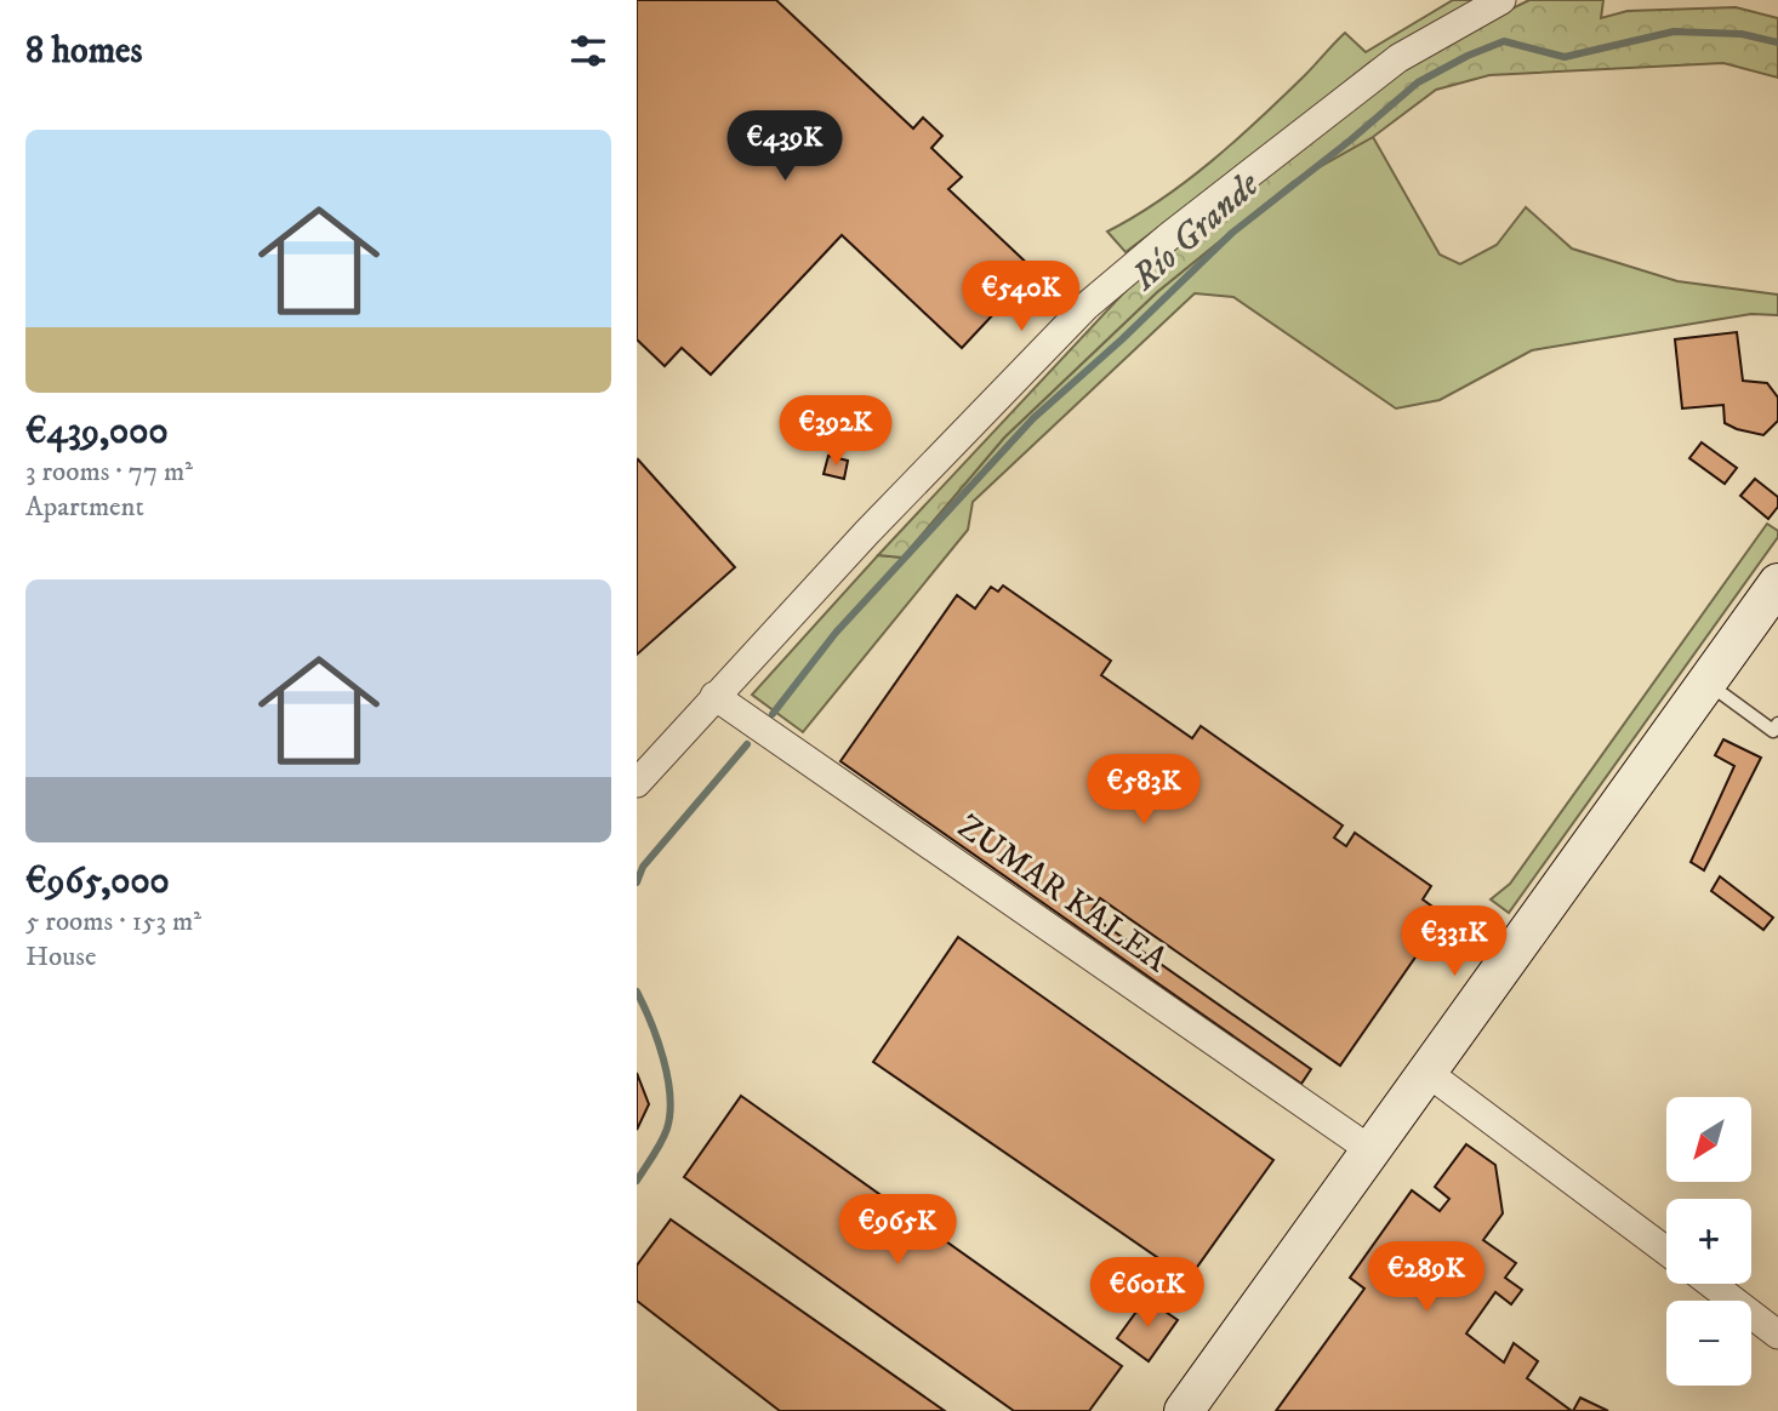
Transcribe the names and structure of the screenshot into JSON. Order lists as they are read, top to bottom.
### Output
{
  "streets": {
    "street": ["ZUMAR KALEA"]
  },
  "water": ["Río Grande"],
  "north": "bottom left",
  "page": {
    "heading": "8 homes",
    "list": [
      {
        "name": "€439,000",
        "note": "3 rooms · 77 m² · Apartment"
      },
      {
        "name": "€965,000",
        "note": "5 rooms · 153 m² · House"
      }
    ],
    "price": [
      "€439K",
      "€540K",
      "€392K",
      "€583K",
      "€331K",
      "€965K",
      "€289K",
      "€601K"
    ],
    "map_buttons": ["+", "−"]
  }
}
